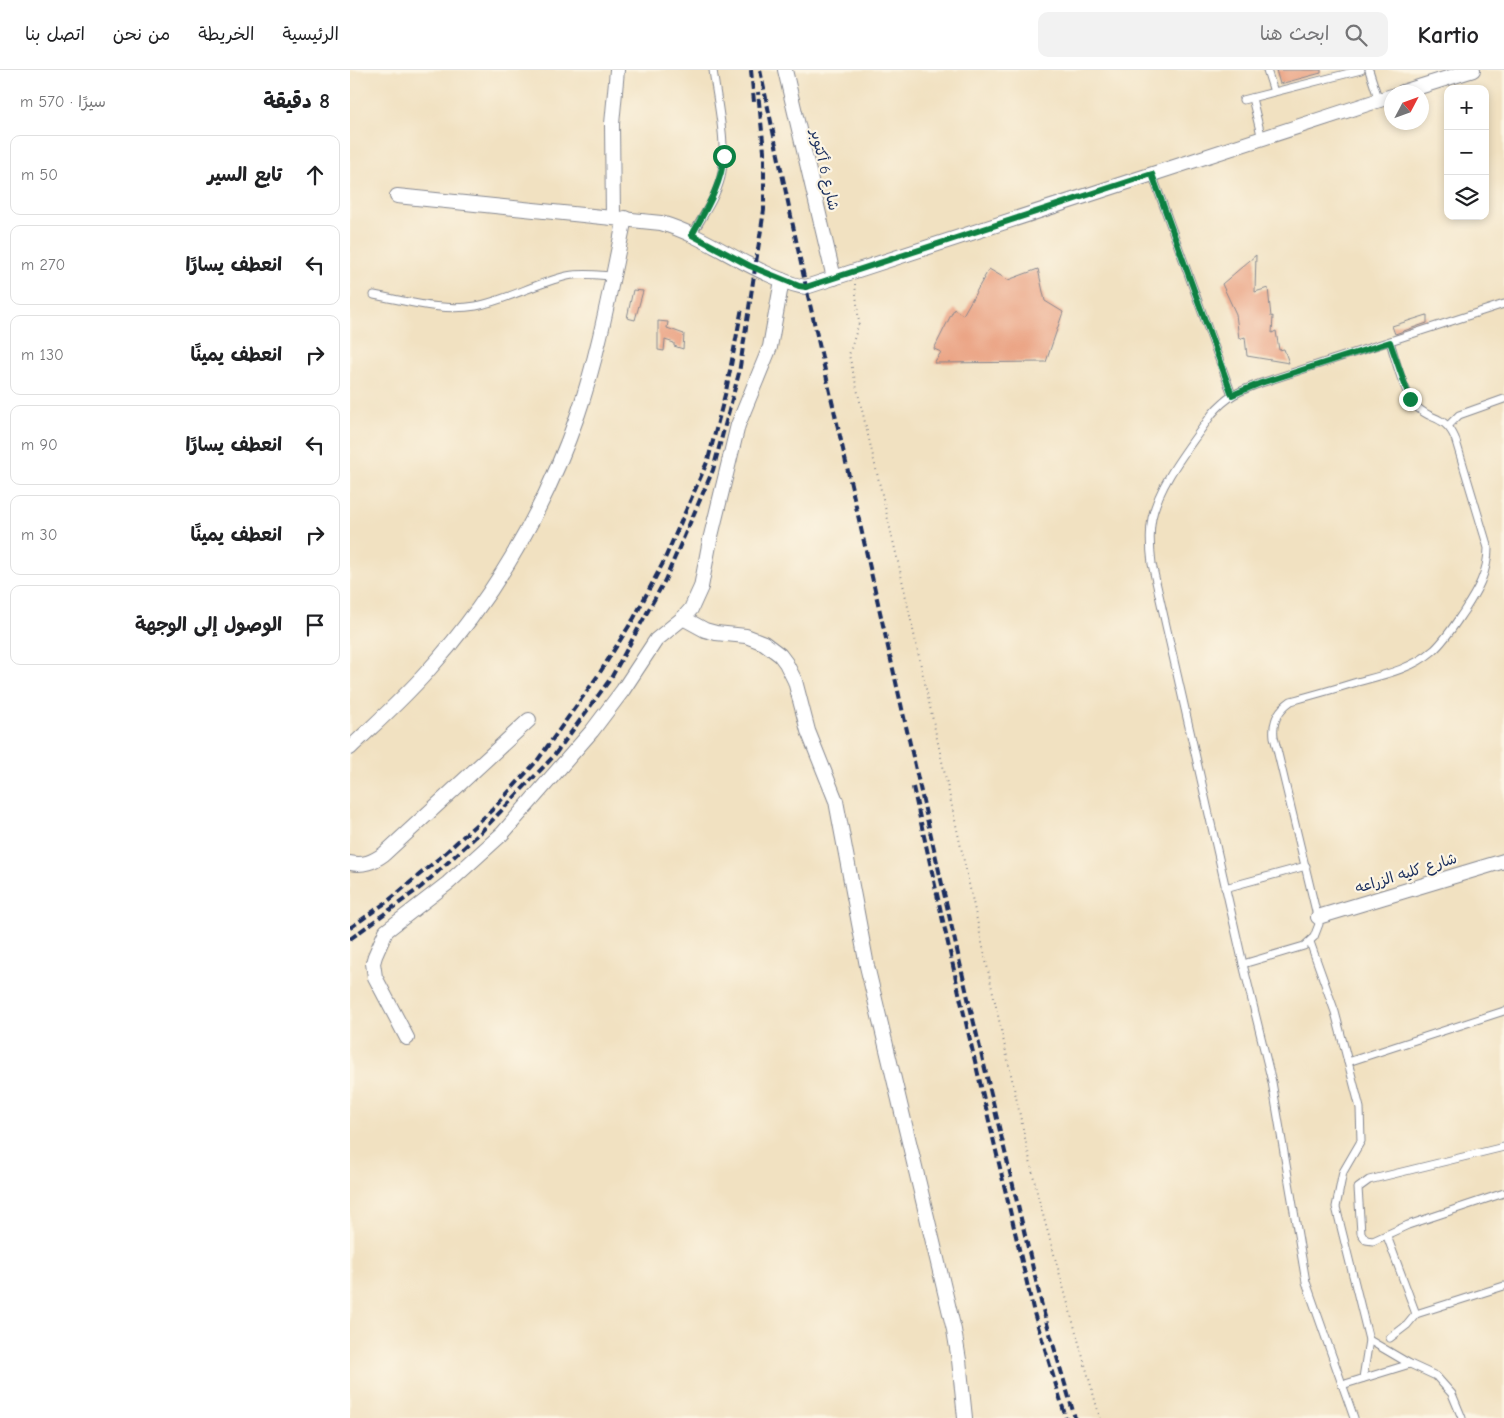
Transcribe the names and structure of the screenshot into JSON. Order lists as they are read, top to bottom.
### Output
{
  "streets": {
    "street": ["شارع 6 أكتوبر", "شارع كليه الزراعه"]
  },
  "north": "top right",
  "page": {
    "header": "Kartio",
    "search": "ابحث هنا",
    "nav": [
      "الرئيسية",
      "الخريطة",
      "من نحن",
      "اتصل بنا"
    ],
    "heading": ["8 دقيقة", "سيرًا · 570 m"],
    "map_buttons": ["+", "−"],
    "list": [
      ["تابع السير", "50 m"],
      ["انعطف يسارًا", "270 m"],
      ["انعطف يمينًا", "130 m"],
      ["انعطف يسارًا", "90 m"],
      ["انعطف يمينًا", "30 m"],
      "الوصول إلى الوجهة"
    ]
  }
}
